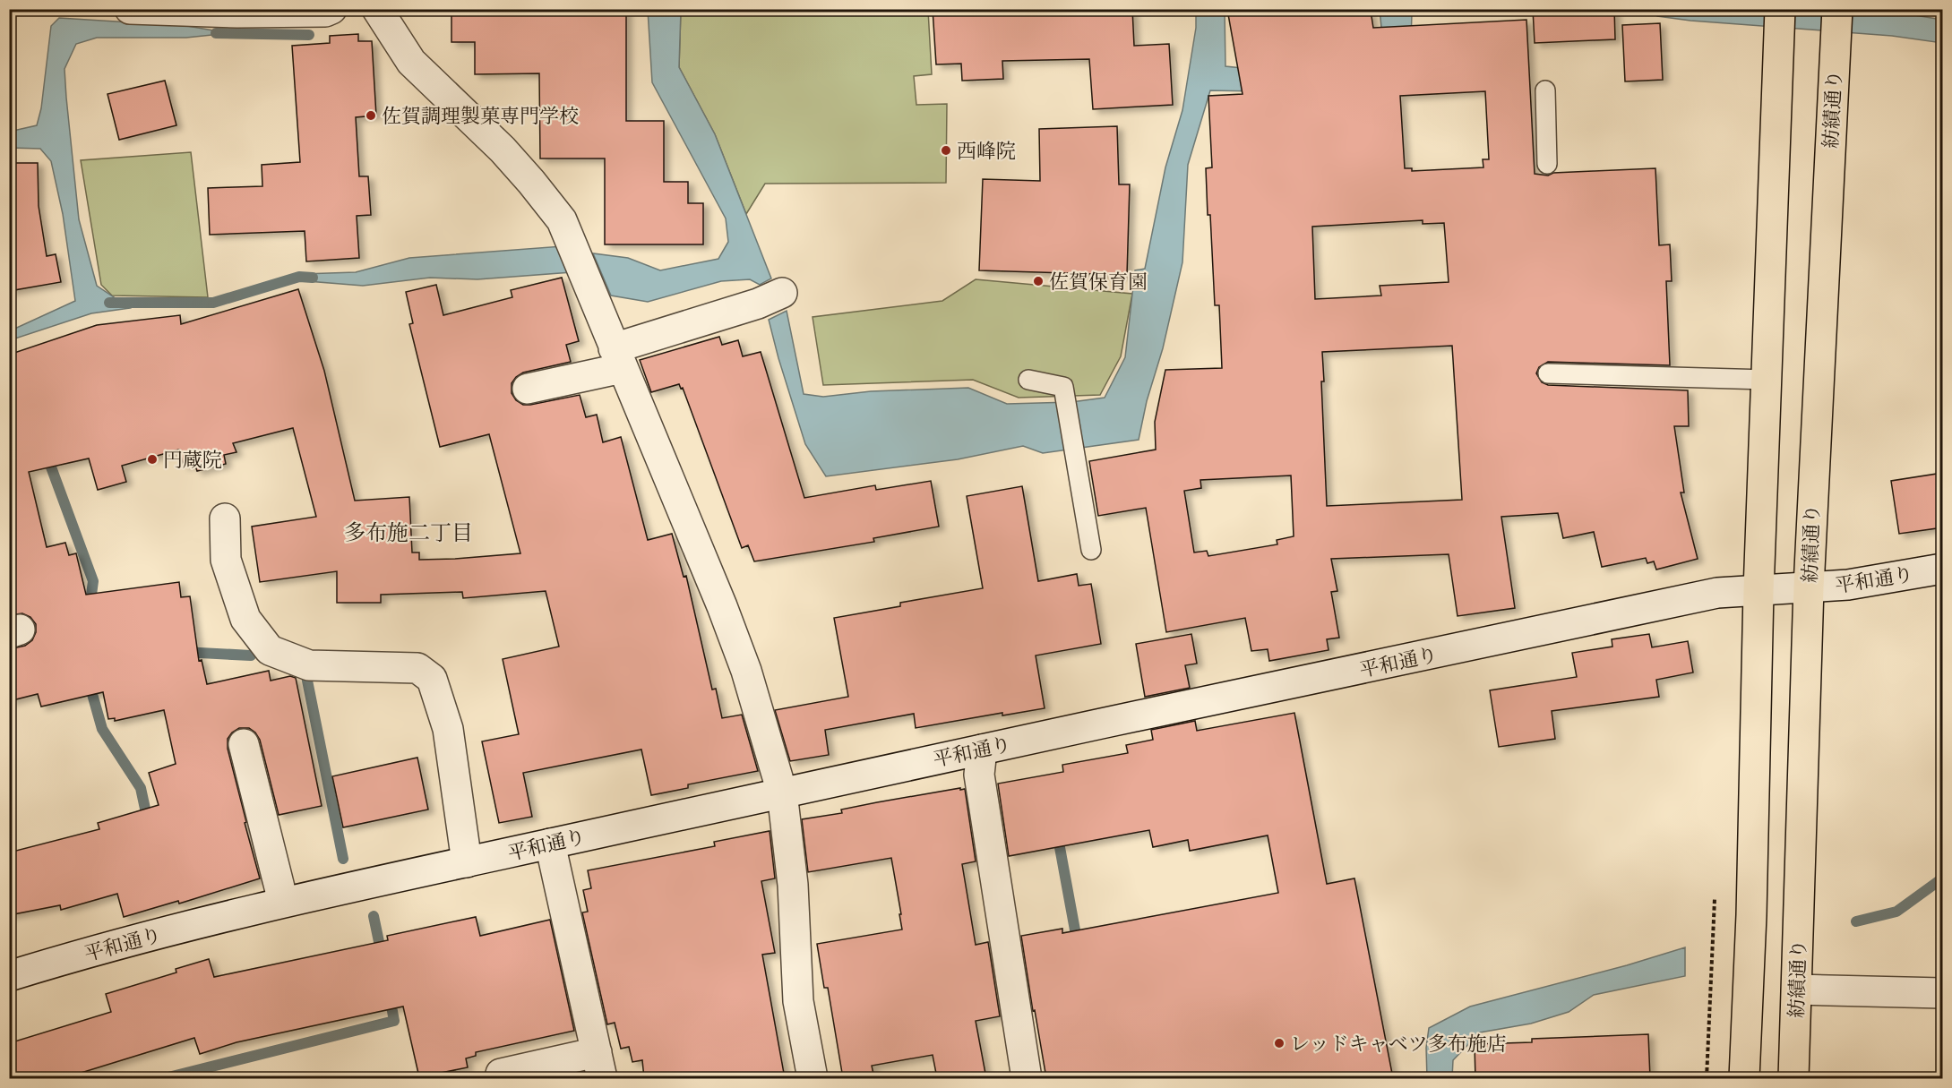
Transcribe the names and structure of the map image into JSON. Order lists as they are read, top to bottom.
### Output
{
  "streets": {
    "highway": ["紡績通り"],
    "street": ["平和通り"]
  },
  "crossings": [
    ["紡績通り", "平和通り"]
  ],
  "districts": ["多布施二丁目"],
  "places": [
    "佐賀調理製菓専門学校",
    "西峰院",
    "佐賀保育園",
    "円蔵院",
    "レッドキャベツ多布施店"
  ]
}
